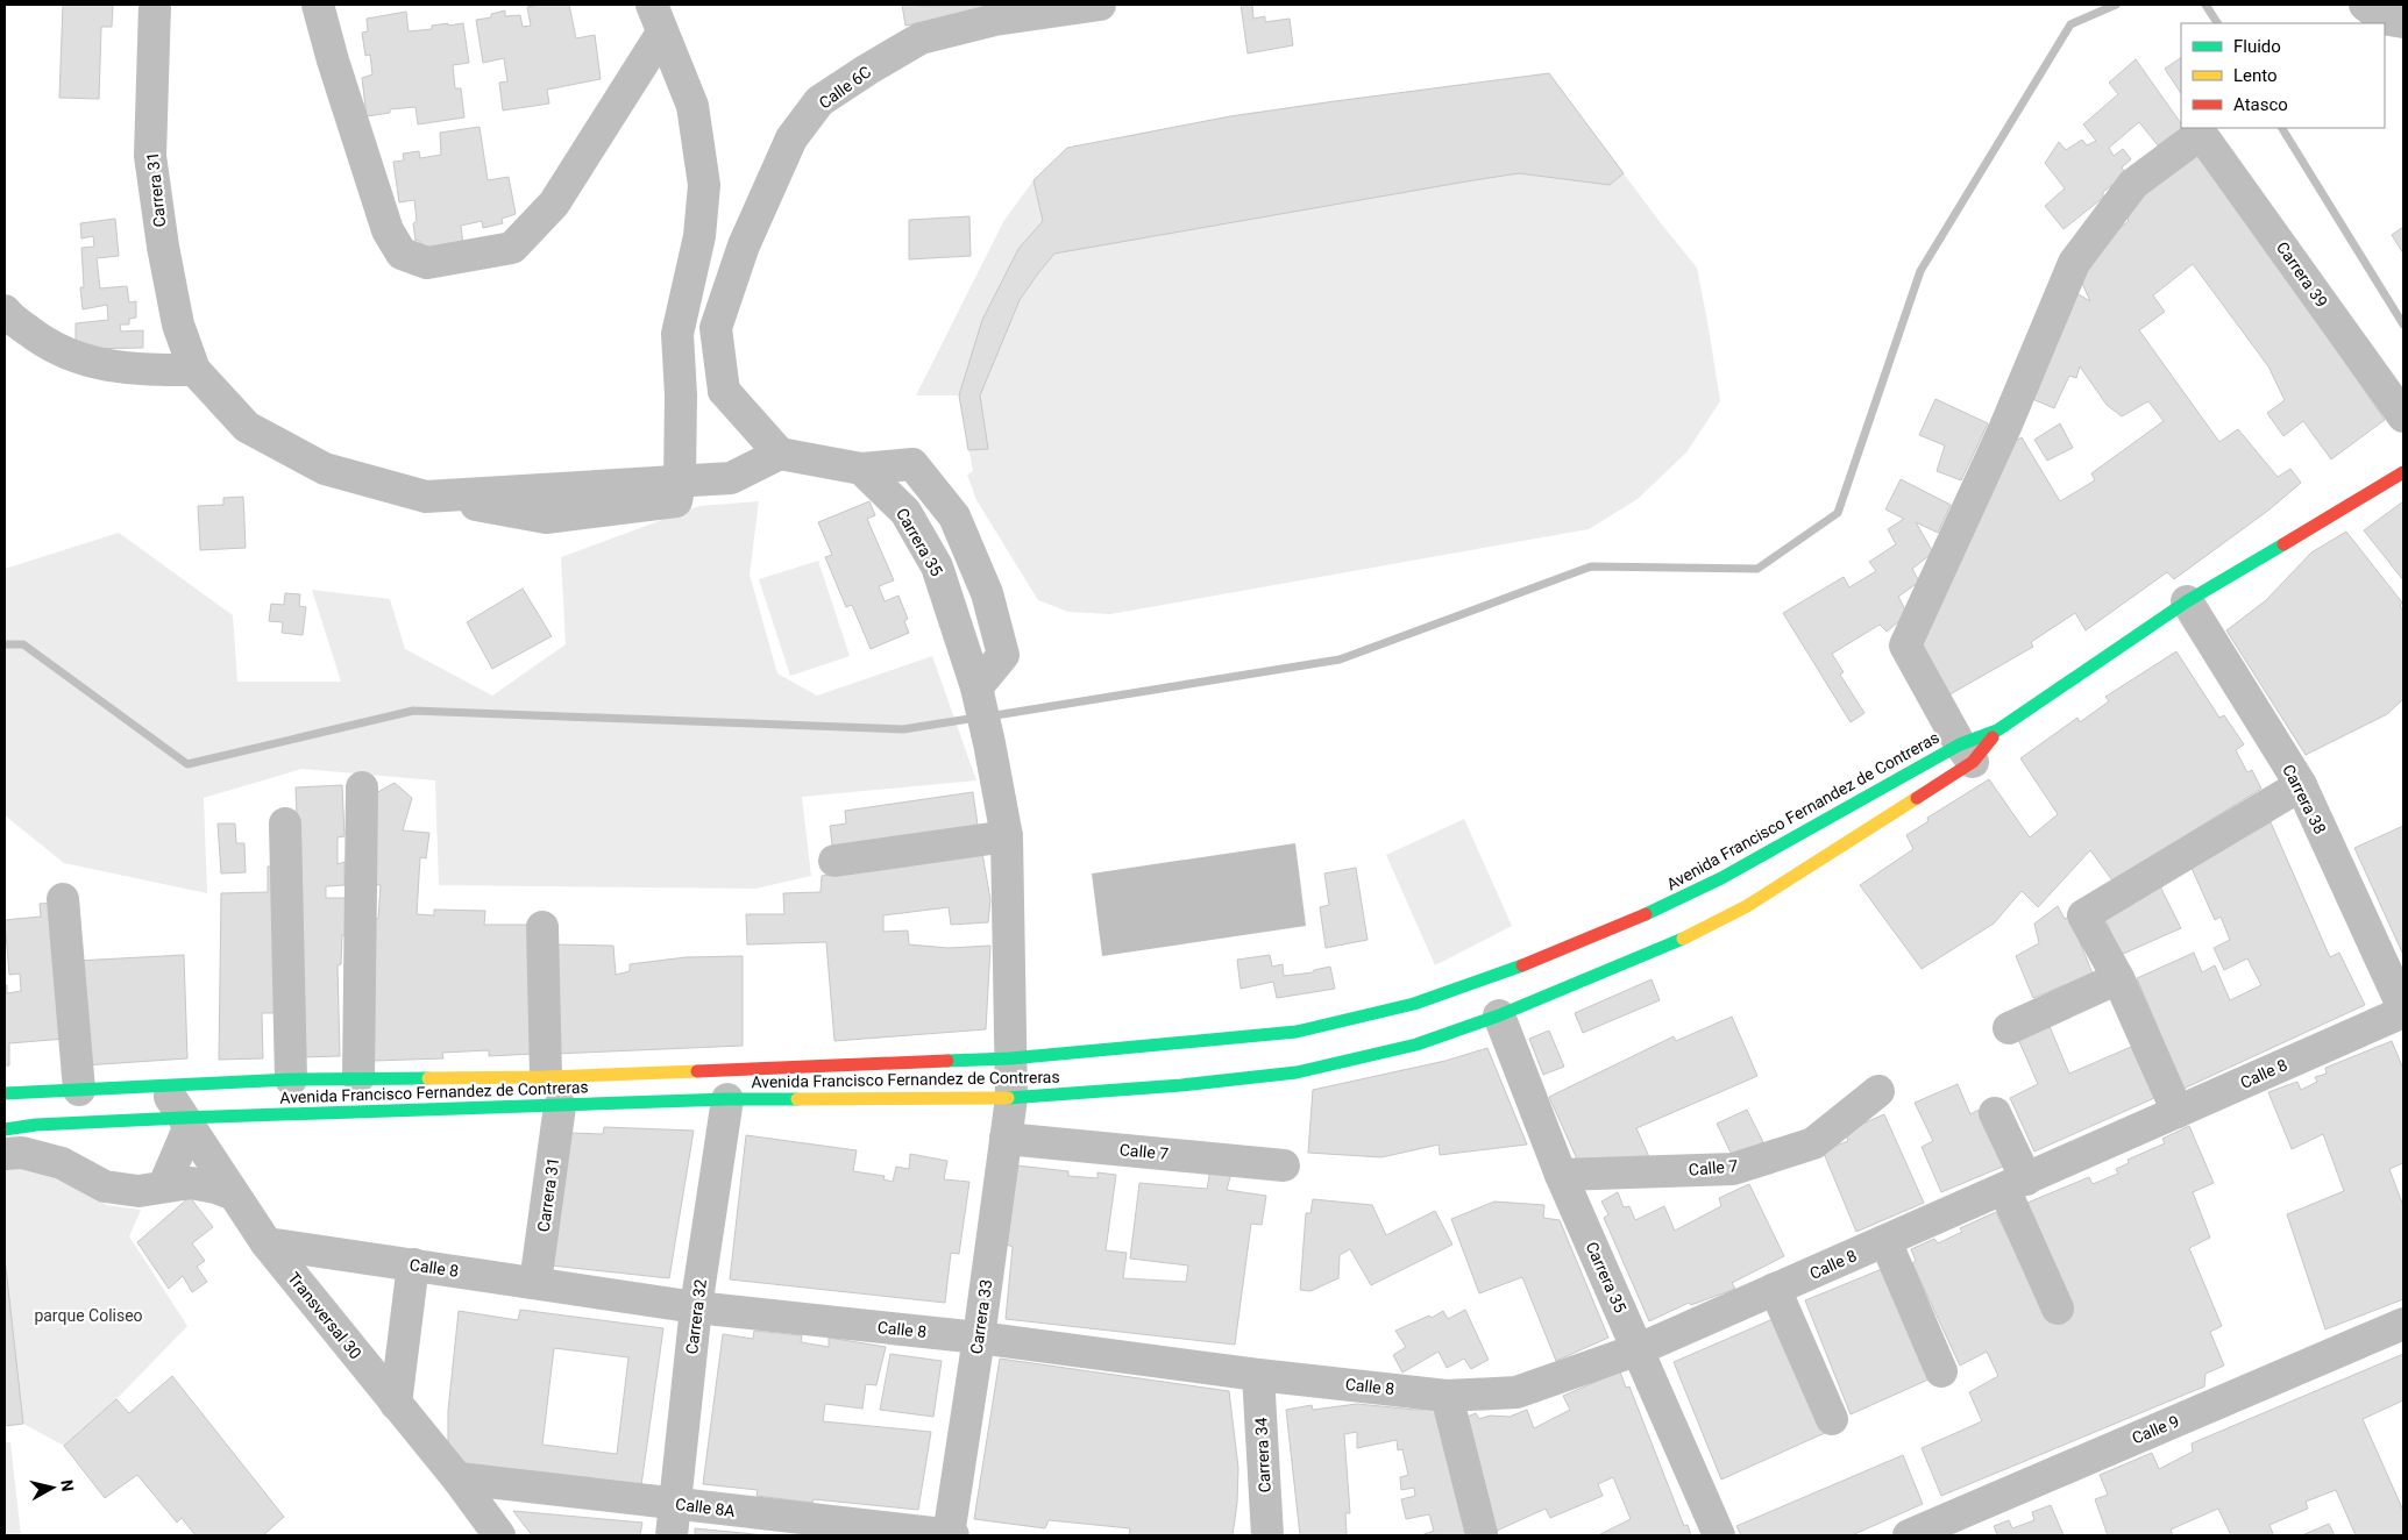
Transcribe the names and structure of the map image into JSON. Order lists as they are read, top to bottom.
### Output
{
  "streets": {
    "main road": ["Avenida Francisco Fernandez de Contreras"],
    "street": [
      "Calle 6C",
      "Carrera 31",
      "Carrera 39",
      "Carrera 35",
      "Carrera 38",
      "Calle 8",
      "Calle 7",
      "Transversal 30",
      "Carrera 32",
      "Carrera 33",
      "Calle 9",
      "Carrera 34",
      "Calle 8A"
    ]
  },
  "crossings": [
    ["Carrera 31", "Avenida Francisco Fernandez de Contreras"],
    ["Carrera 31", "Calle 8"],
    ["Carrera 39", "Avenida Francisco Fernandez de Contreras"],
    ["Carrera 35", "Avenida Francisco Fernandez de Contreras"],
    ["Carrera 35", "Calle 8"],
    ["Carrera 35", "Calle 7"],
    ["Carrera 38", "Avenida Francisco Fernandez de Contreras"],
    ["Carrera 38", "Calle 8"],
    ["Avenida Francisco Fernandez de Contreras", "Transversal 30"],
    ["Avenida Francisco Fernandez de Contreras", "Carrera 32"],
    ["Avenida Francisco Fernandez de Contreras", "Carrera 33"],
    ["Calle 8", "Transversal 30"],
    ["Calle 8", "Carrera 32"],
    ["Calle 8", "Carrera 33"],
    ["Calle 8", "Carrera 34"],
    ["Calle 7", "Carrera 33"],
    ["Transversal 30", "Calle 8A"],
    ["Carrera 32", "Calle 8A"],
    ["Carrera 33", "Calle 8A"]
  ],
  "parks": ["parque Coliseo"],
  "legend": ["Fluido", "Lento", "Atasco"],
  "north": "right"
}
